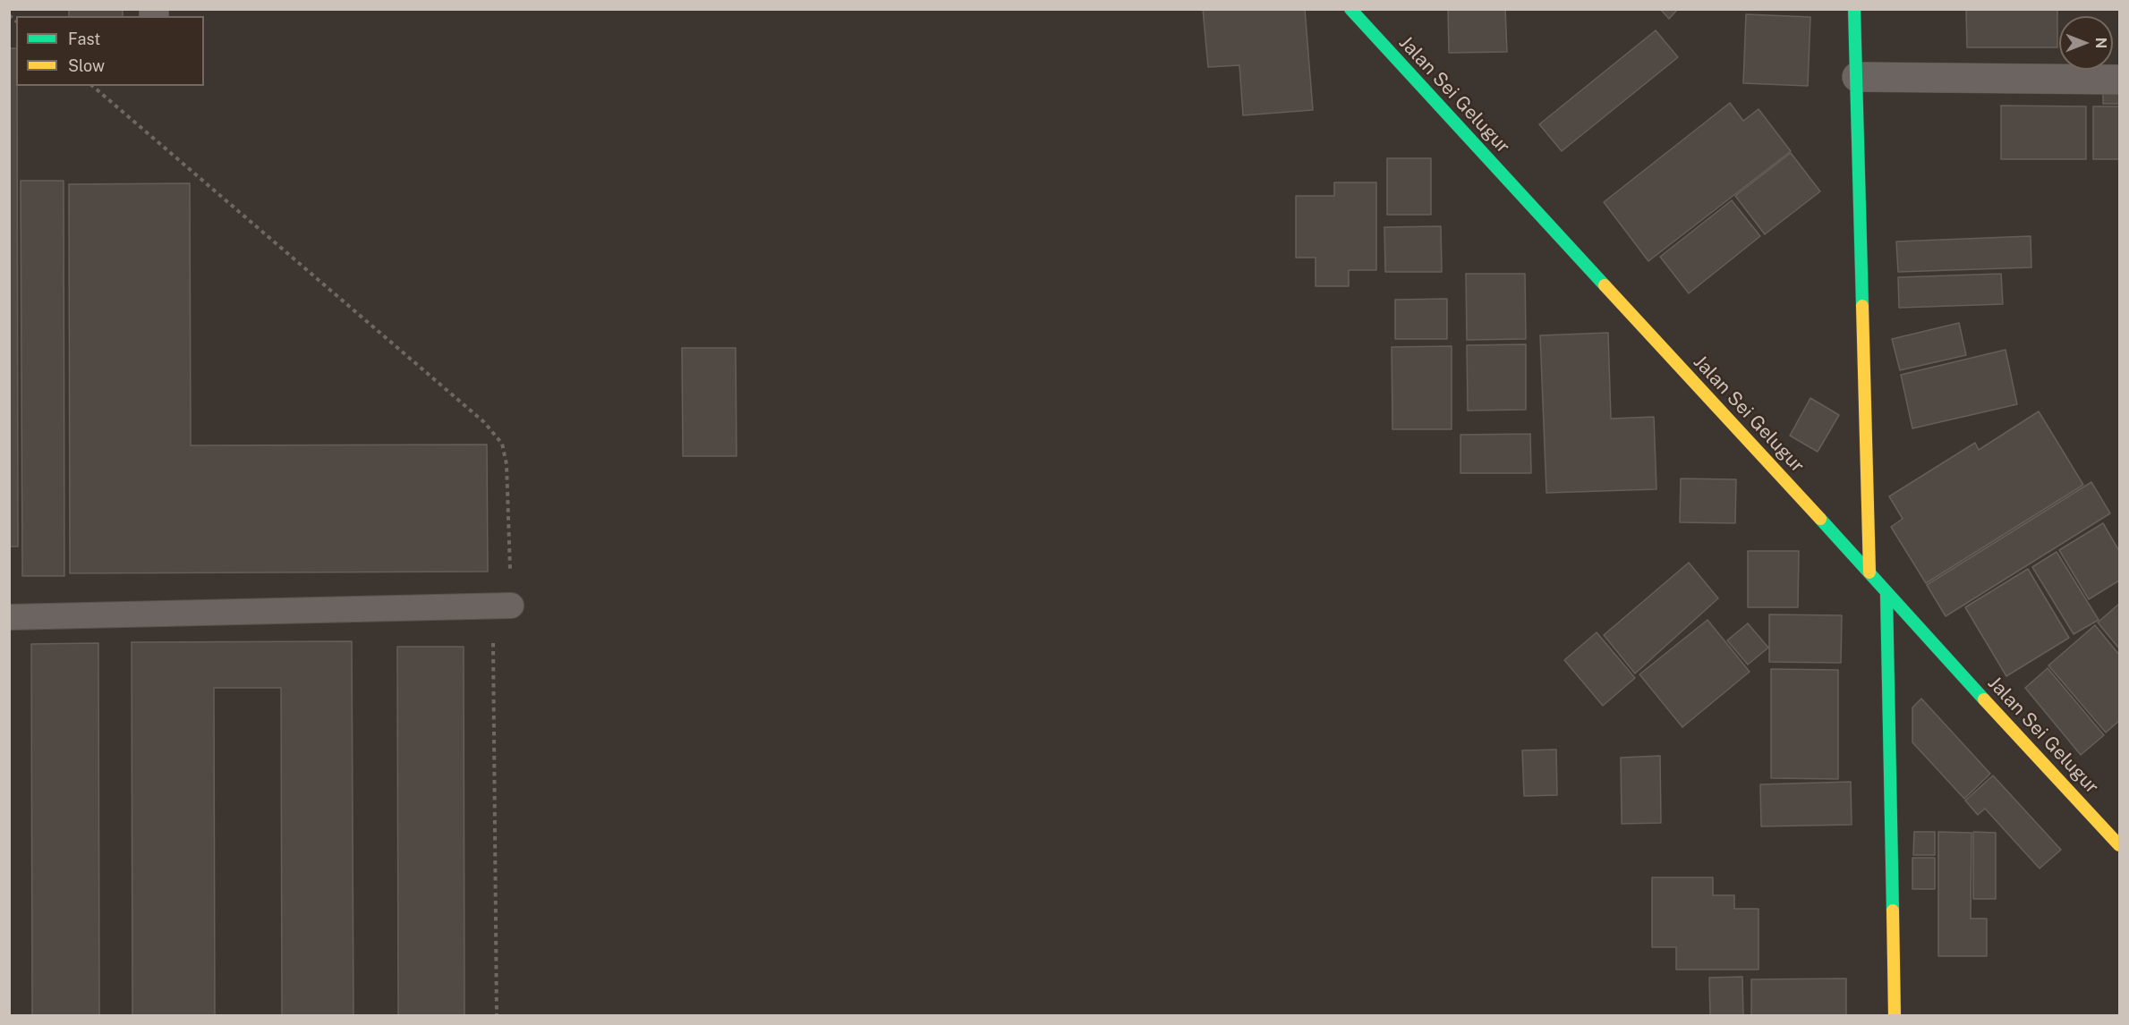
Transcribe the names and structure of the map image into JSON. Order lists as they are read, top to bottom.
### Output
{
  "streets": {
    "main road": ["Jalan Sei Gelugur"]
  },
  "legend": ["Fast", "Slow"],
  "north": "right"
}
